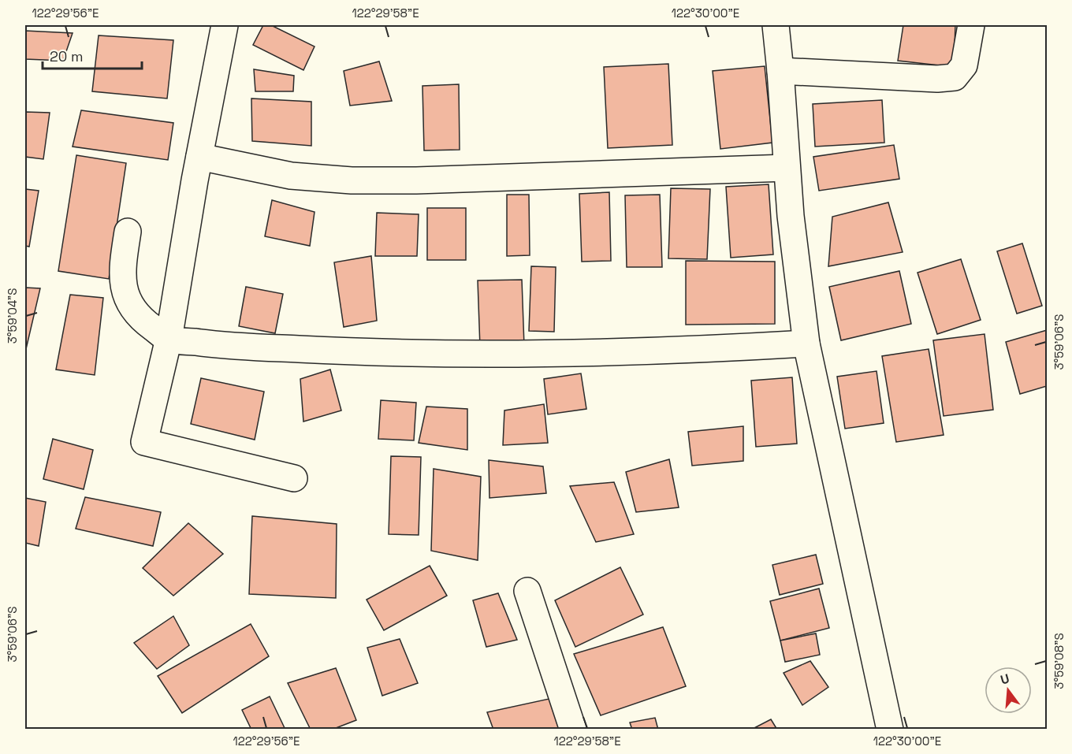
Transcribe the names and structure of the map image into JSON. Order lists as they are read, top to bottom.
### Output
{
  "scale_bar": "20 m",
  "north": "top",
  "coordinates": [
    "122°29'56\"E",
    "122°29'58\"E",
    "122°30'00\"E",
    "3°59'04\"S",
    "3°59'06\"S",
    "3°59'08\"S"
  ]
}
